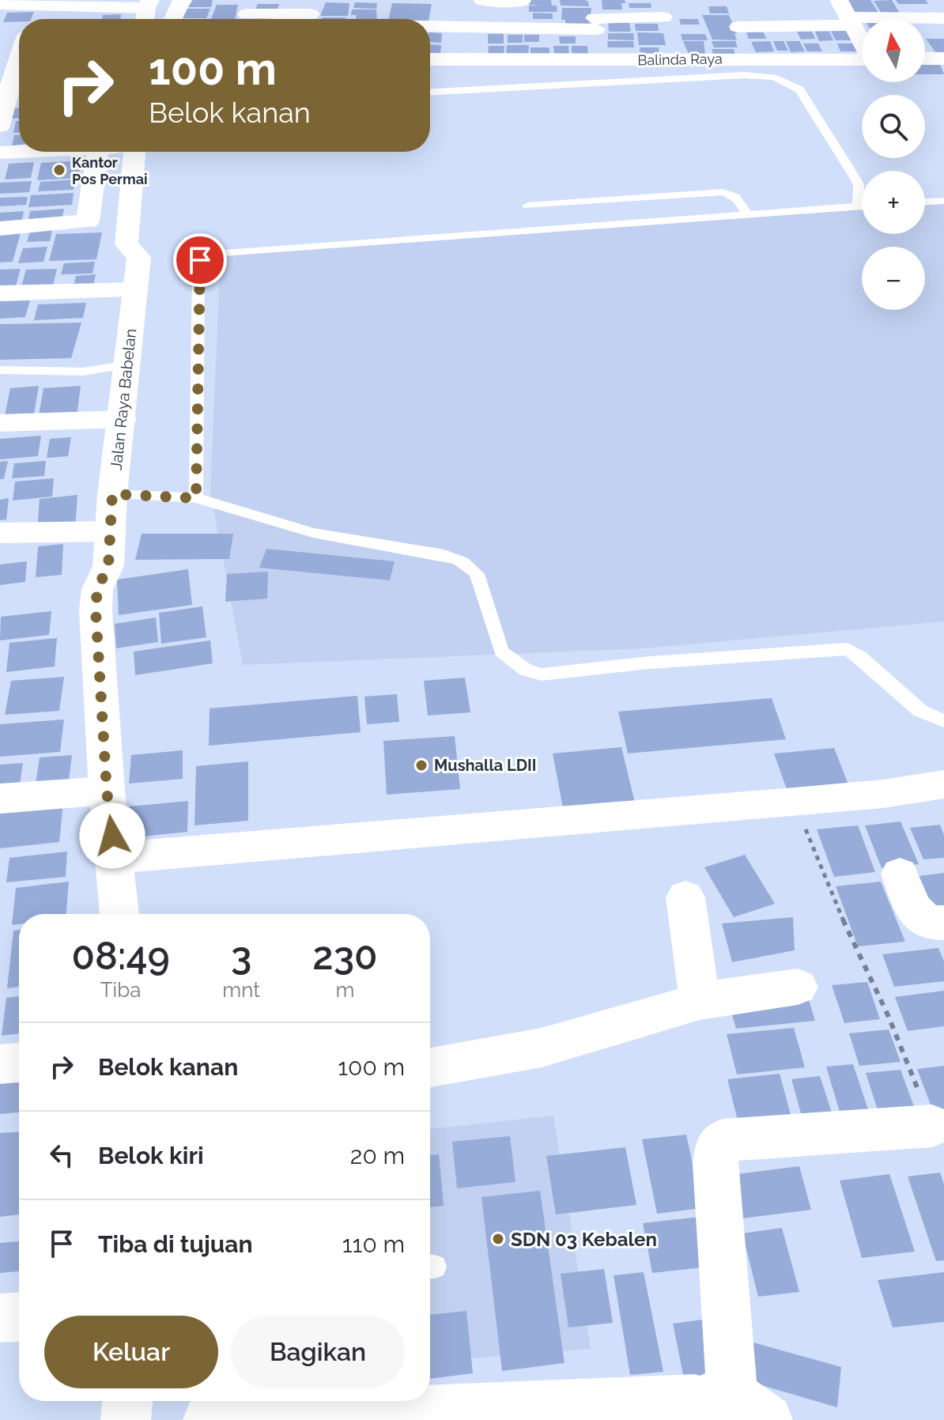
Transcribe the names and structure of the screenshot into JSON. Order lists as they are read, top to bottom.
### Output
{
  "streets": {
    "street": ["Balinda Raya", "Jalan Raya Babelan"]
  },
  "places": ["Kantor Pos Permai", "Mushalla LDII", "SDN 03 Kebalen"],
  "north": "top",
  "page": {
    "map_buttons": ["+", "−"],
    "turn": ["100 m", "Belok kanan"],
    "eta": [
      "08:49",
      "Tiba",
      "3",
      "mnt",
      "230",
      "m"
    ],
    "list": [
      {
        "name": "Belok kanan",
        "value": "100 m"
      },
      {
        "name": "Belok kiri",
        "value": "20 m"
      },
      {
        "name": "Tiba di tujuan",
        "value": "110 m"
      }
    ],
    "buttons": ["Keluar", "Bagikan"]
  }
}
